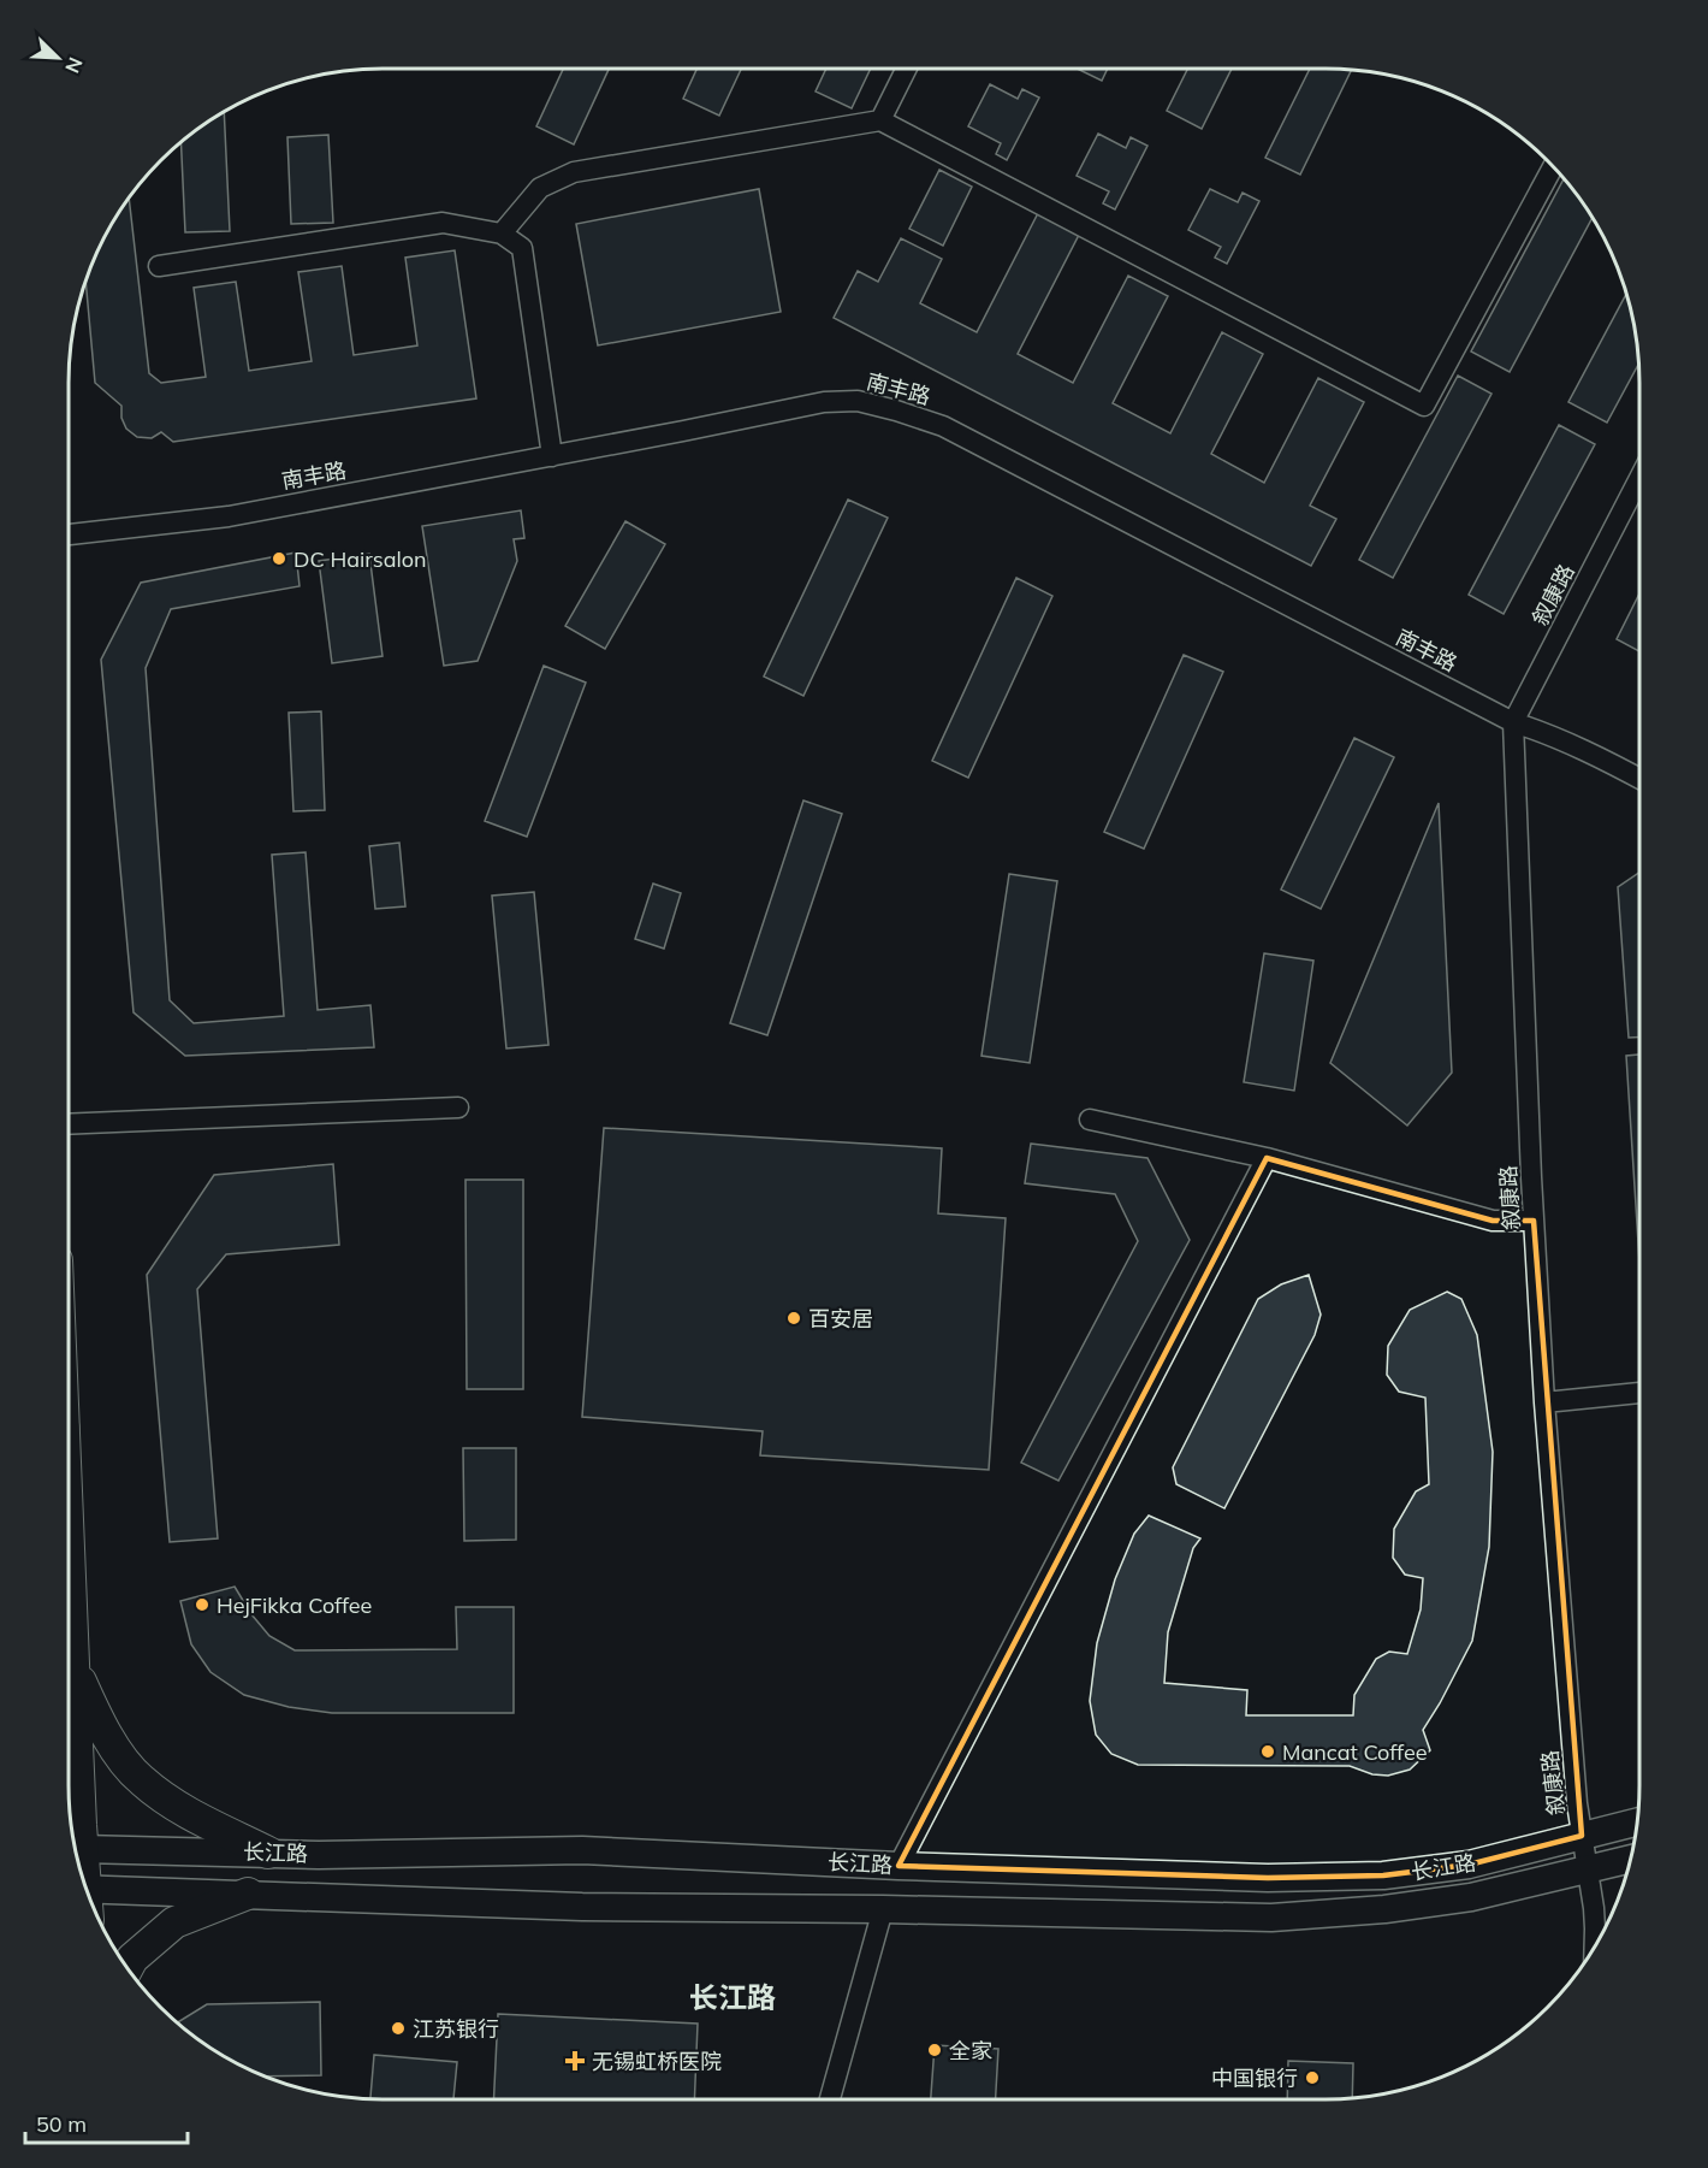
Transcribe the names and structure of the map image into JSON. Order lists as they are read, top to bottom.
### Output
{
  "streets": {
    "main road": ["长江路"],
    "street": ["南丰路", "叙康路"]
  },
  "crossings": [
    ["南丰路", "叙康路"],
    ["叙康路", "长江路"]
  ],
  "districts": ["长江路"],
  "places": {
    "other": [
      "DC Hairsalon",
      "百安居",
      "HejFikka Coffee",
      "Mancat Coffee",
      "江苏银行",
      "全家",
      "中国银行"
    ],
    "health": ["无锡虹桥医院"]
  },
  "scale_bar": "50 m",
  "north": "bottom right"
}
